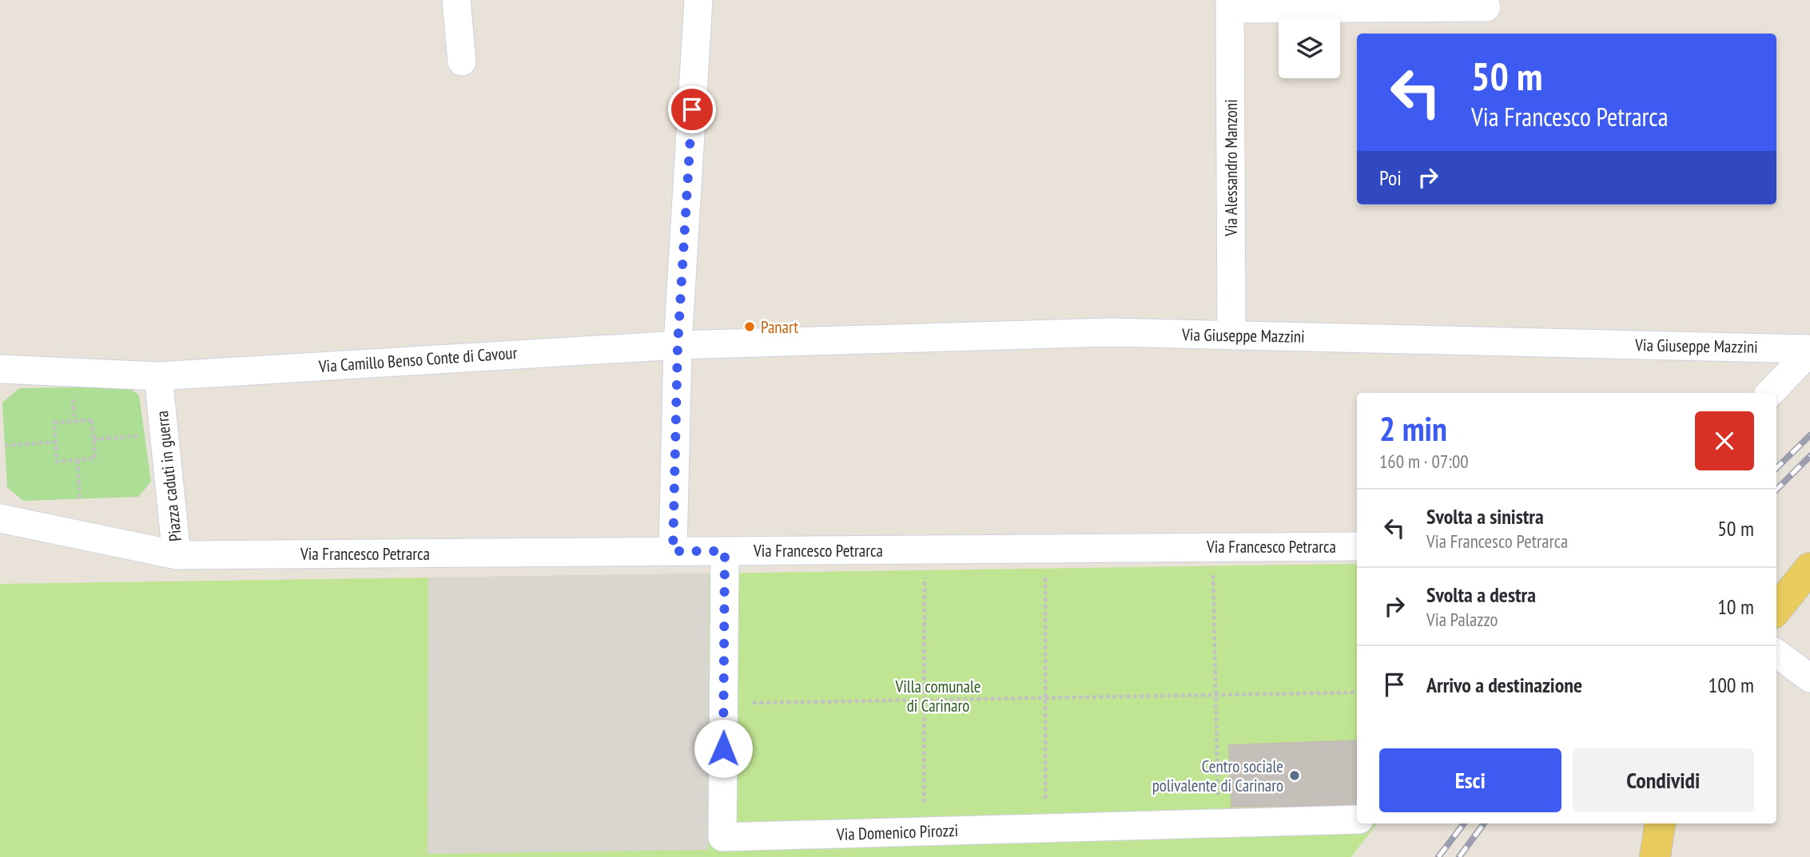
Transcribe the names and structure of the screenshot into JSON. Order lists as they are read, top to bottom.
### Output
{
  "streets": {
    "street": [
      "Via Alessandro Manzoni",
      "Via Giuseppe Mazzini",
      "Via Camillo Benso Conte di Cavour",
      "Piazza caduti in guerra",
      "Via Francesco Petrarca",
      "Via Domenico Pirozzi"
    ]
  },
  "crossings": [
    ["Via Alessandro Manzoni", "Via Giuseppe Mazzini"],
    ["Via Giuseppe Mazzini", "Via Camillo Benso Conte di Cavour"],
    ["Via Camillo Benso Conte di Cavour", "Piazza caduti in guerra"],
    ["Piazza caduti in guerra", "Via Francesco Petrarca"],
    ["Via Francesco Petrarca", "Via Domenico Pirozzi"]
  ],
  "parks": ["Villa comunale di Carinaro"],
  "places": ["Panart", "Centro sociale polivalente di Carinaro"],
  "page": {
    "turn": ["50 m", "Via Francesco Petrarca"],
    "then": "Poi",
    "heading": ["2 min", "160 m · 07:00"],
    "list": [
      {
        "name": "Svolta a sinistra",
        "note": "Via Francesco Petrarca",
        "value": "50 m"
      },
      {
        "name": "Svolta a destra",
        "note": "Via Palazzo",
        "value": "10 m"
      },
      {
        "name": "Arrivo a destinazione",
        "value": "100 m"
      }
    ],
    "buttons": ["Esci", "Condividi"]
  }
}
